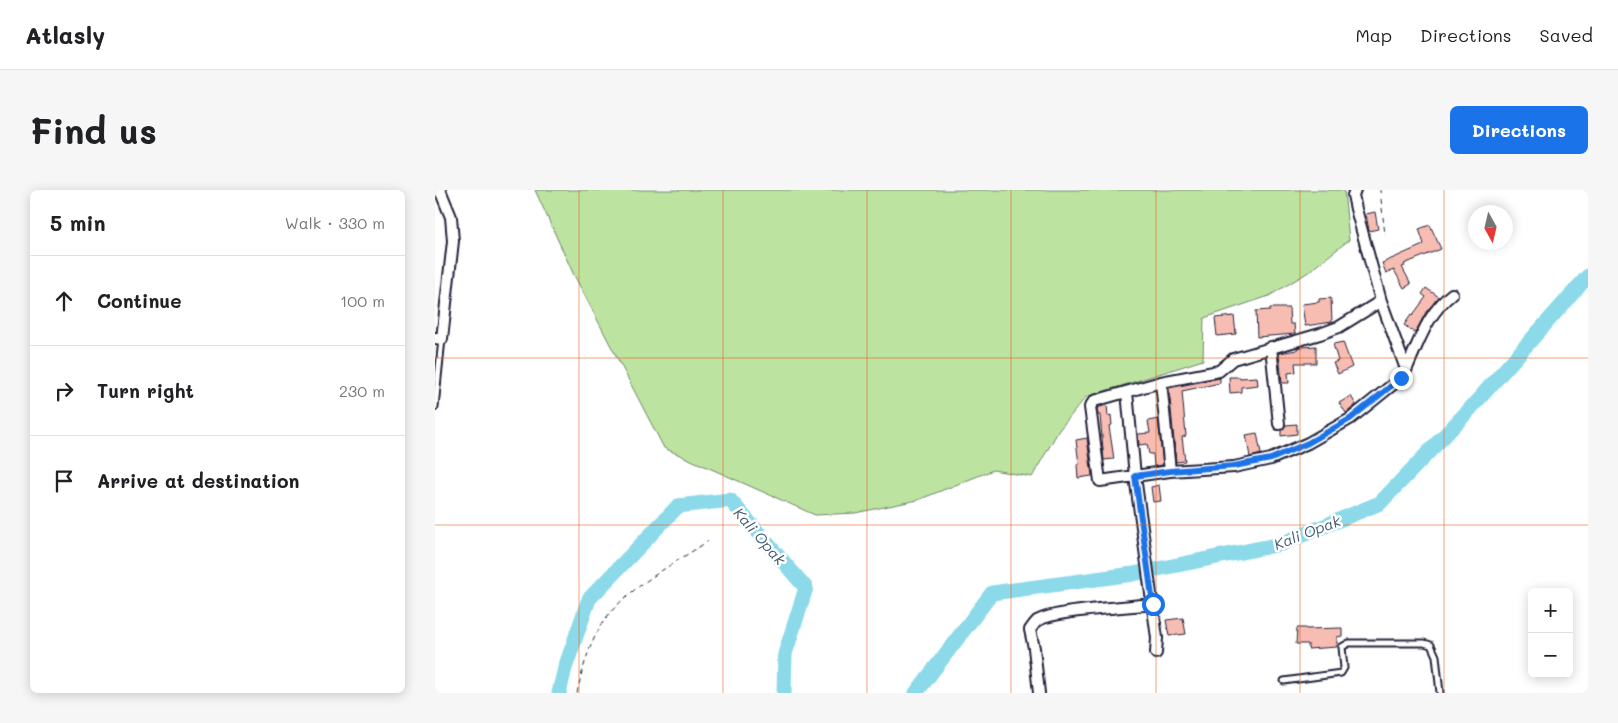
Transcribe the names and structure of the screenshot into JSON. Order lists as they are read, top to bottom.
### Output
{
  "water": ["Kali Opak"],
  "north": "bottom",
  "page": {
    "header": "Atlasly",
    "nav": ["Map", "Directions", "Saved"],
    "buttons": "Directions",
    "title": "Find us",
    "heading": ["5 min", "Walk · 330 m"],
    "list": [
      ["Continue", "100 m"],
      ["Turn right", "230 m"],
      "Arrive at destination"
    ],
    "map_buttons": ["+", "−"]
  }
}
